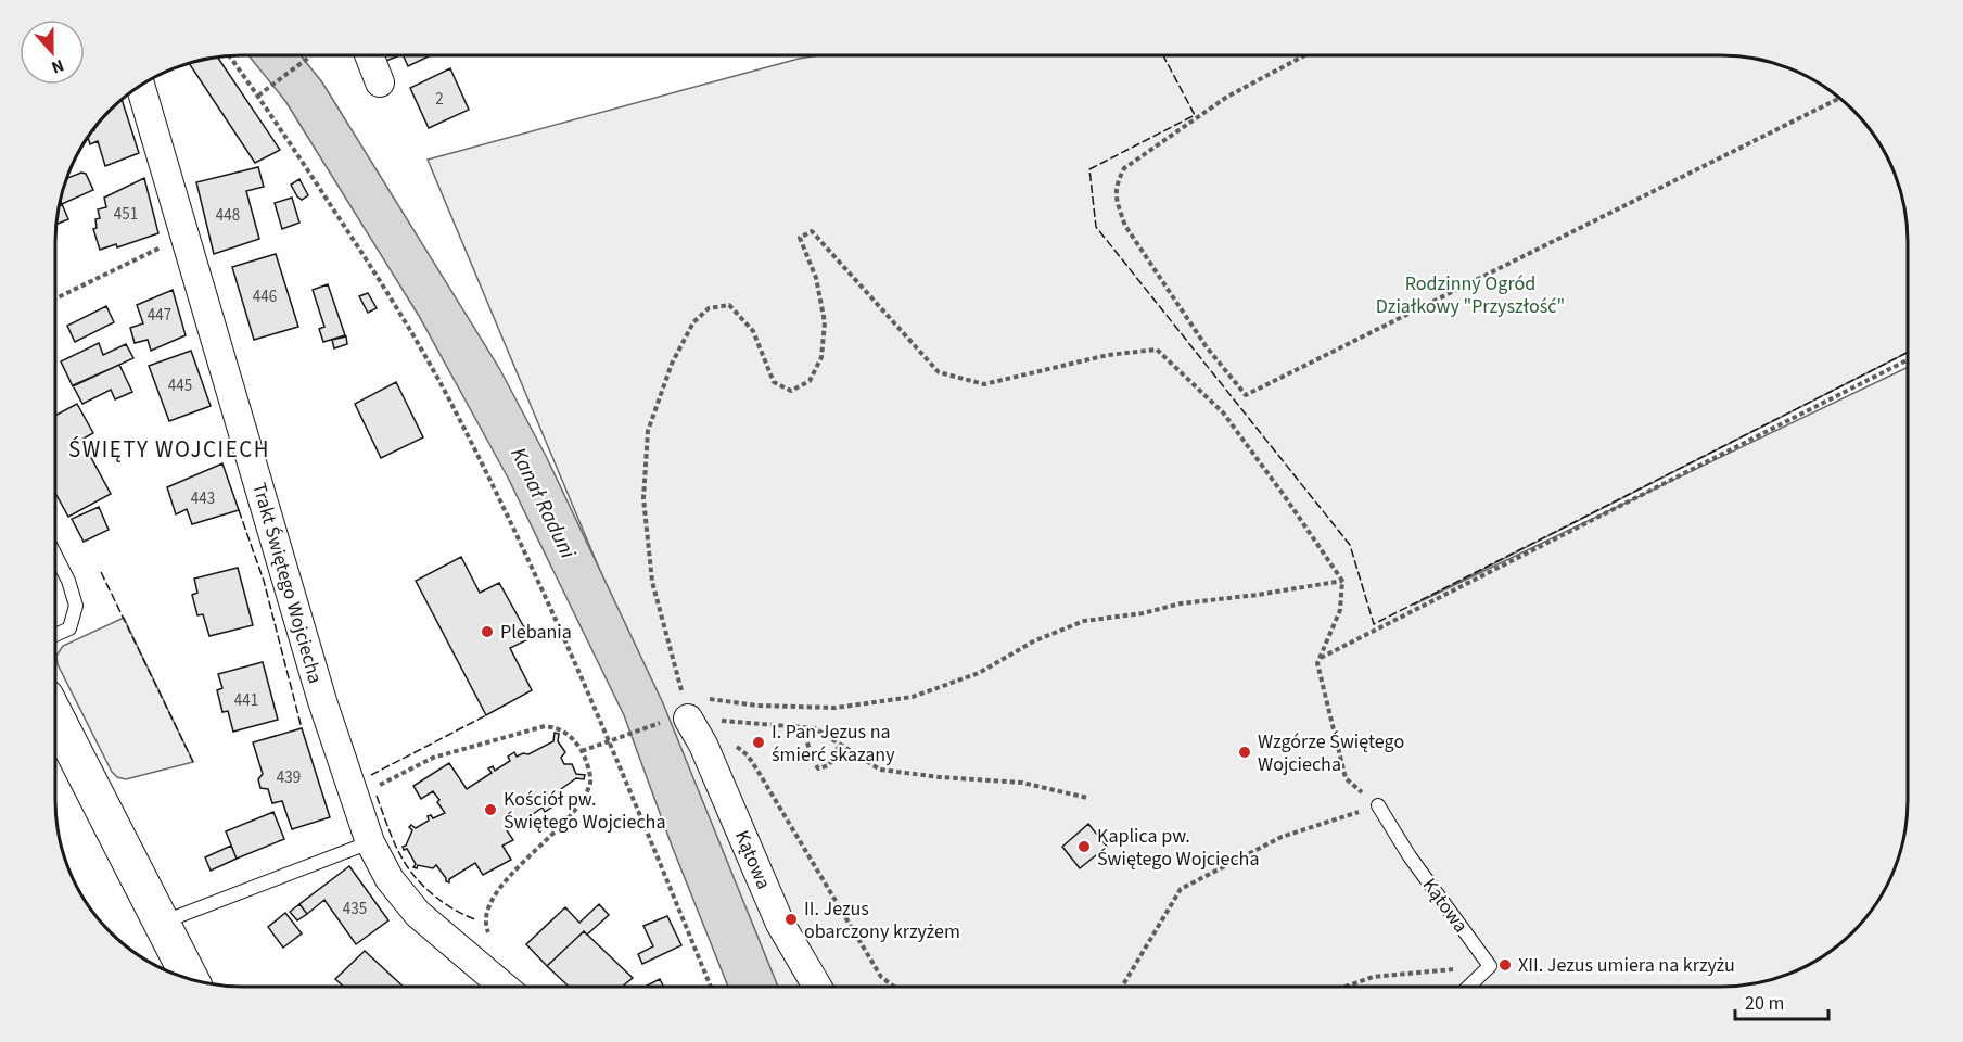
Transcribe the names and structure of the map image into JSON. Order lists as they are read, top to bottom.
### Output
{
  "streets": {
    "street": ["Trakt Świętego Wojciecha", "Kątowa"]
  },
  "districts": ["ŚWIĘTY WOJCIECH"],
  "water": ["Kanał Raduni"],
  "parks": ["Rodzinny Ogród Działkowy \"Przyszłość\""],
  "places": [
    "Plebania",
    "I. Pan Jezus na śmierć skazany",
    "Wzgórze Świętego Wojciecha",
    "Kościół pw. Świętego Wojciecha",
    "Kaplica pw. Świętego Wojciecha",
    "II. Jezus obarczony krzyżem",
    "XII. Jezus umiera na krzyżu"
  ],
  "house_numbers": [
    "2",
    "451",
    "448",
    "446",
    "447",
    "445",
    "443",
    "441",
    "439",
    "435"
  ],
  "scale_bar": "20 m",
  "north": "bottom"
}
